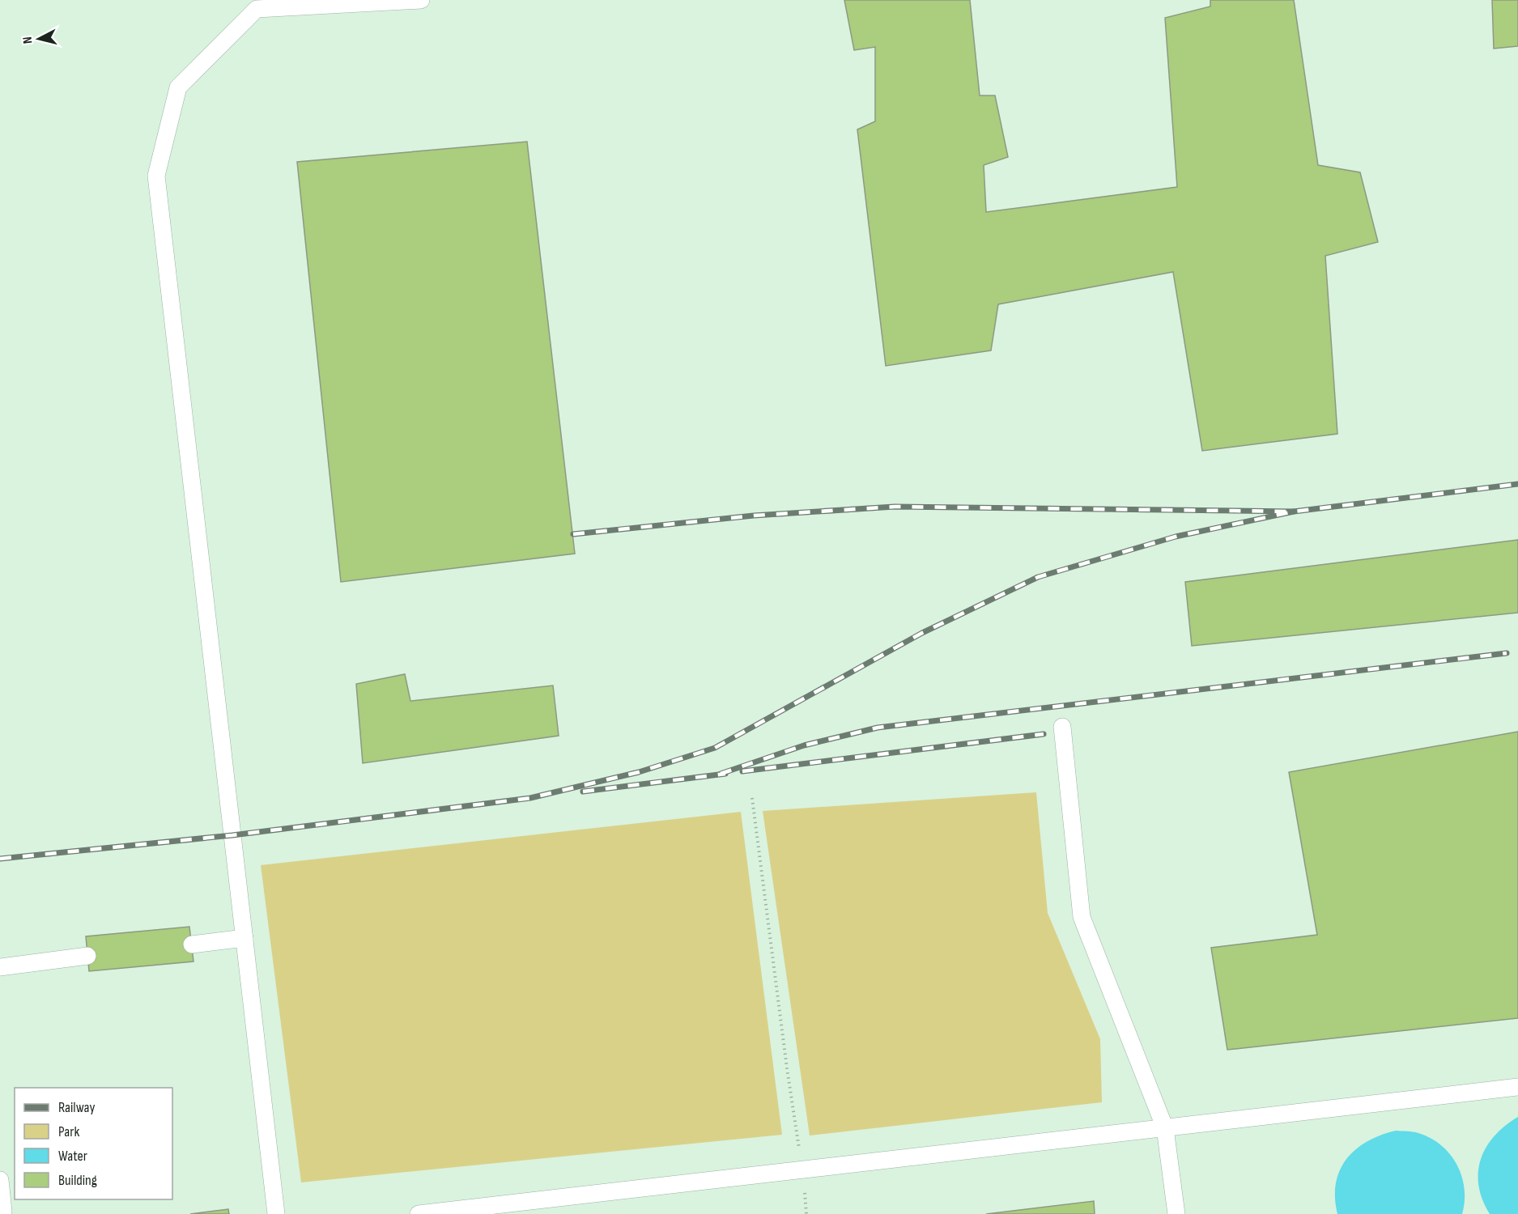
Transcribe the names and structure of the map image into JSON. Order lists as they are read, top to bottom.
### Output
{
  "legend": [
    "Railway",
    "Park",
    "Water",
    "Building"
  ],
  "north": "left"
}
